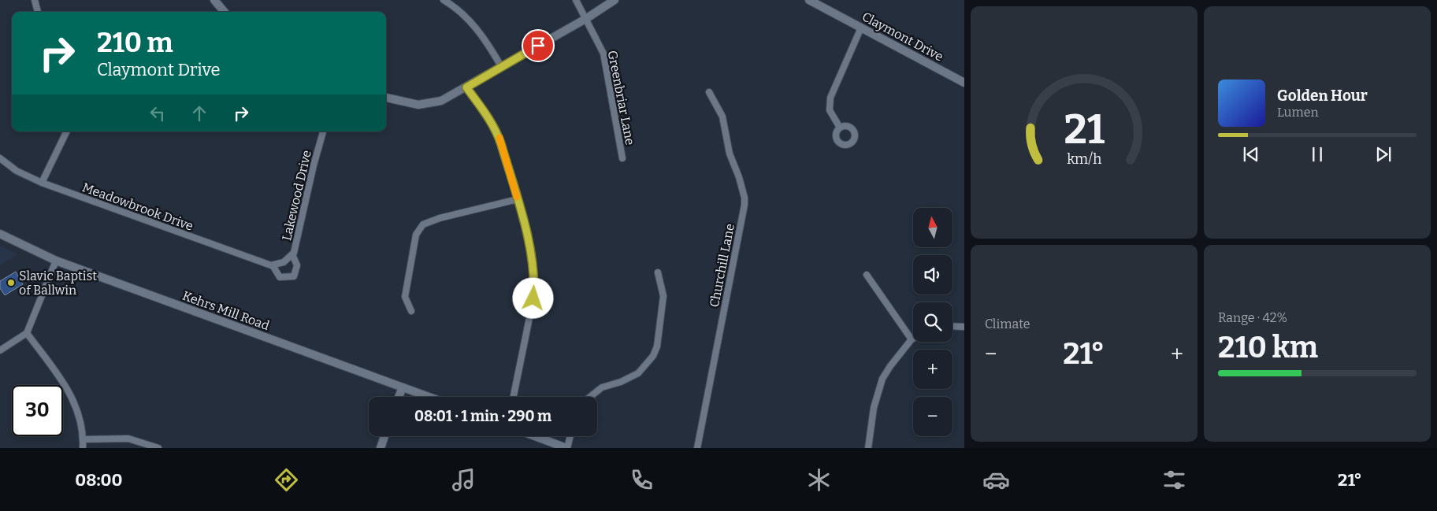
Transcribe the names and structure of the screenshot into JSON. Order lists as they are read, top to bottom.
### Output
{
  "streets": {
    "street": [
      "Claymont Drive",
      "Greenbriar Lane",
      "Lakewood Drive",
      "Meadowbrook Drive",
      "Churchill Lane",
      "Kehrs Mill Road"
    ]
  },
  "crossings": [
    ["Lakewood Drive", "Meadowbrook Drive"]
  ],
  "places": ["Slavic Baptist of Ballwin"],
  "north": "top",
  "page": {
    "turn": ["210 m", "Claymont Drive"],
    "song": ["Golden Hour", "Lumen"],
    "map_buttons": ["+", "−"],
    "tile": [
      "Climate",
      ["Range · 42%", "210 km"]
    ],
    "heat": ["−", "21°", "+"],
    "limit": "30",
    "trip": "08:01 · 1 min · 290 m",
    "tabs": ["08:00", "21°"],
    "gauge": ["21", "km/h"]
  }
}
